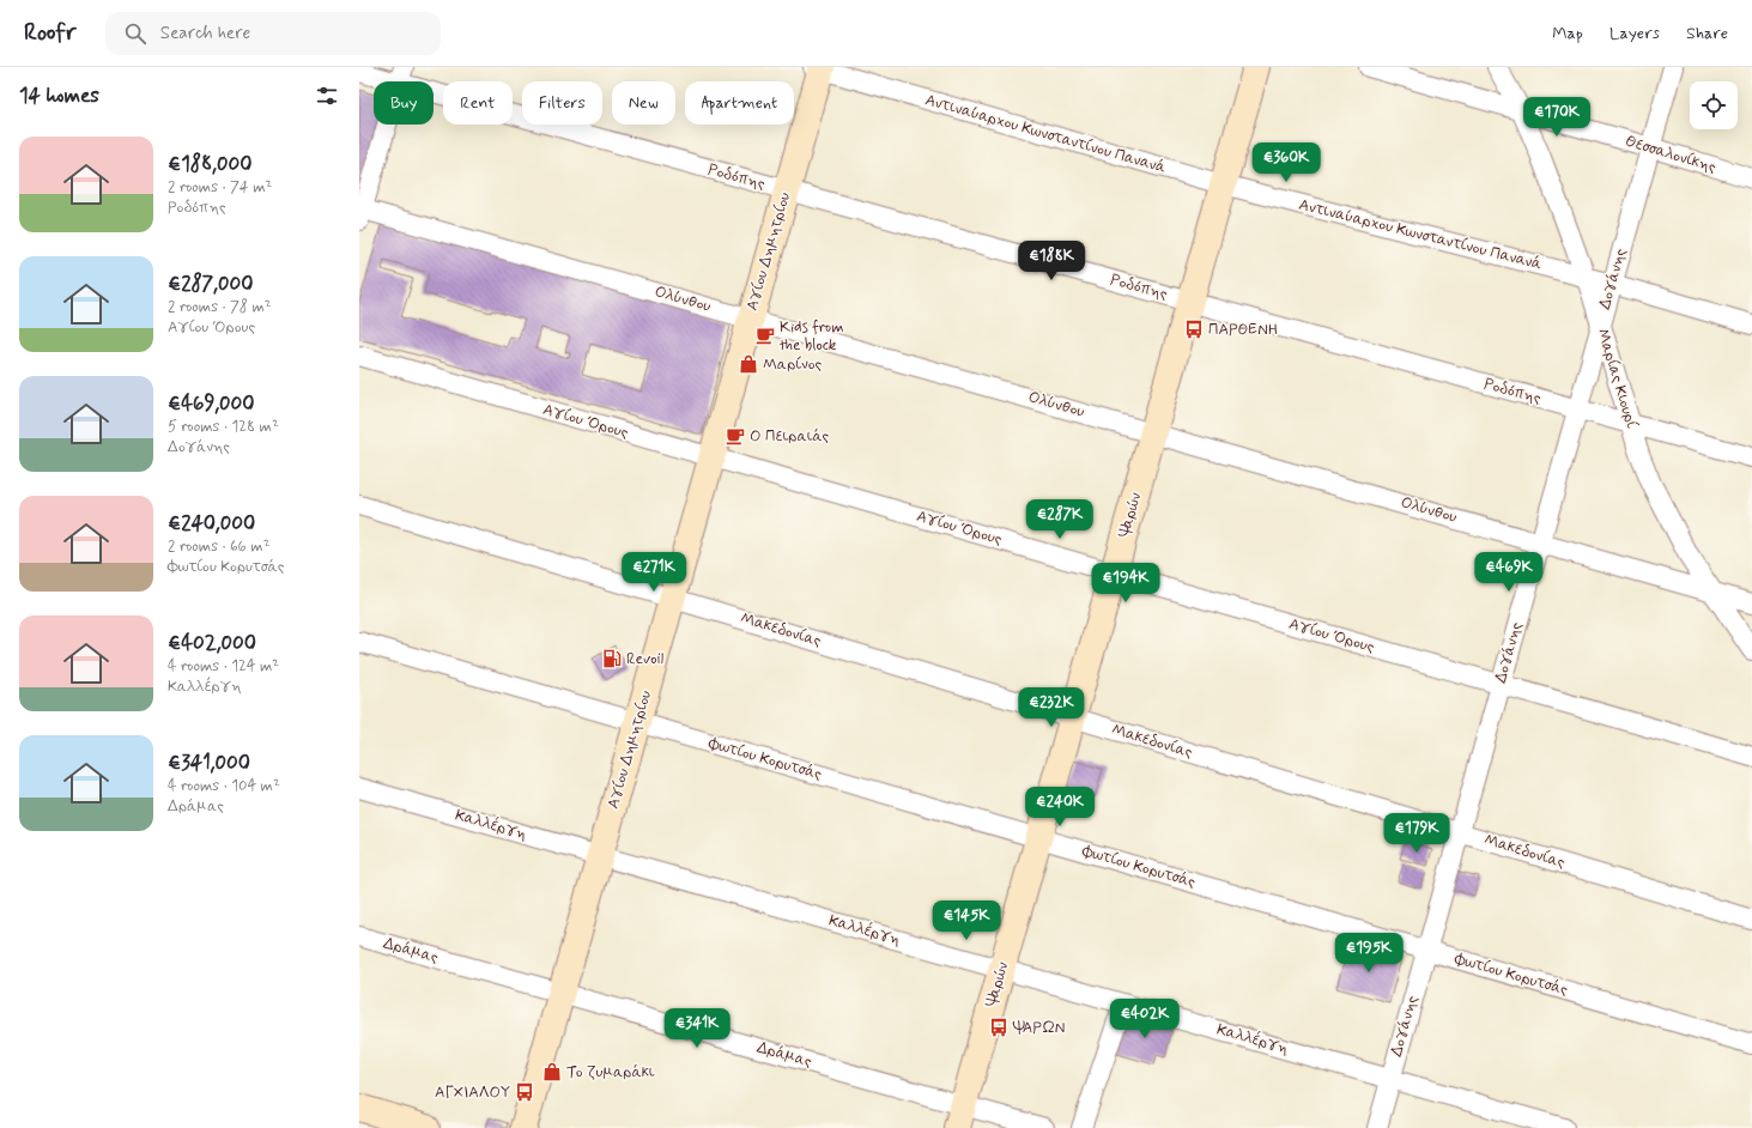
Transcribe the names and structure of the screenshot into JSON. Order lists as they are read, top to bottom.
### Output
{
  "streets": {
    "main road": ["Αγίου Δημητρίου", "Ψαρών"],
    "street": [
      "Αντιναύαρχου Κωνσταντίνου Πανανά",
      "Θεσσαλονίκης",
      "Ροδόπης",
      "Δογάνης",
      "Ολύνθου",
      "Μαρίας Κιουρί",
      "Αγίου Όρους",
      "Μακεδονίας",
      "Φωτίου Κορυτσάς",
      "Καλλέργη",
      "Δράμας"
    ]
  },
  "crossings": [
    ["Αντιναύαρχου Κωνσταντίνου Πανανά", "Αγίου Δημητρίου"],
    ["Αντιναύαρχου Κωνσταντίνου Πανανά", "Δογάνης"],
    ["Αντιναύαρχου Κωνσταντίνου Πανανά", "Μαρίας Κιουρί"],
    ["Αντιναύαρχου Κωνσταντίνου Πανανά", "Ψαρών"],
    ["Θεσσαλονίκης", "Δογάνης"],
    ["Θεσσαλονίκης", "Μαρίας Κιουρί"],
    ["Ροδόπης", "Αγίου Δημητρίου"],
    ["Ροδόπης", "Δογάνης"],
    ["Ροδόπης", "Μαρίας Κιουρί"],
    ["Ροδόπης", "Ψαρών"],
    ["Αγίου Δημητρίου", "Ολύνθου"],
    ["Αγίου Δημητρίου", "Αγίου Όρους"],
    ["Αγίου Δημητρίου", "Μακεδονίας"],
    ["Αγίου Δημητρίου", "Φωτίου Κορυτσάς"],
    ["Αγίου Δημητρίου", "Καλλέργη"],
    ["Αγίου Δημητρίου", "Δράμας"],
    ["Δογάνης", "Ολύνθου"],
    ["Δογάνης", "Μαρίας Κιουρί"],
    ["Δογάνης", "Αγίου Όρους"],
    ["Δογάνης", "Μακεδονίας"],
    ["Δογάνης", "Φωτίου Κορυτσάς"],
    ["Δογάνης", "Καλλέργη"],
    ["Ολύνθου", "Μαρίας Κιουρί"],
    ["Ολύνθου", "Ψαρών"],
    ["Αγίου Όρους", "Ψαρών"],
    ["Ψαρών", "Μακεδονίας"],
    ["Ψαρών", "Φωτίου Κορυτσάς"],
    ["Ψαρών", "Καλλέργη"],
    ["Ψαρών", "Δράμας"]
  ],
  "places": {
    "bus stop": ["ΠΑΡΘΕΝΗ", "ΨΑΡΩΝ", "ΑΓΧΙΑΛΟΥ"],
    "cafe": ["Kids from the block", "Ο Πειραιάς"],
    "shop": ["Μαρίνος", "Το ζυμαράκι"],
    "fuel station": ["Revoil"]
  },
  "page": {
    "header": "Roofr",
    "search": "Search here",
    "nav": ["Map", "Layers", "Share"],
    "heading": "14 homes",
    "chip": [
      "Buy",
      "Rent",
      "Filters",
      "New",
      "Apartment"
    ],
    "price": [
      "€170K",
      "€360K",
      "€188K",
      "€287K",
      "€271K",
      "€469K",
      "€194K",
      "€232K",
      "€240K",
      "€179K",
      "€145K",
      "€195K",
      "€402K",
      "€341K"
    ],
    "list": [
      {
        "name": "€188,000",
        "note": "2 rooms · 74 m² · Ροδόπης"
      },
      {
        "name": "€287,000",
        "note": "2 rooms · 78 m² · Αγίου Όρους"
      },
      {
        "name": "€469,000",
        "note": "5 rooms · 128 m² · Δογάνης"
      },
      {
        "name": "€240,000",
        "note": "2 rooms · 66 m² · Φωτίου Κορυτσάς"
      },
      {
        "name": "€402,000",
        "note": "4 rooms · 124 m² · Καλλέργη"
      },
      {
        "name": "€341,000",
        "note": "4 rooms · 104 m² · Δράμας"
      }
    ]
  }
}
